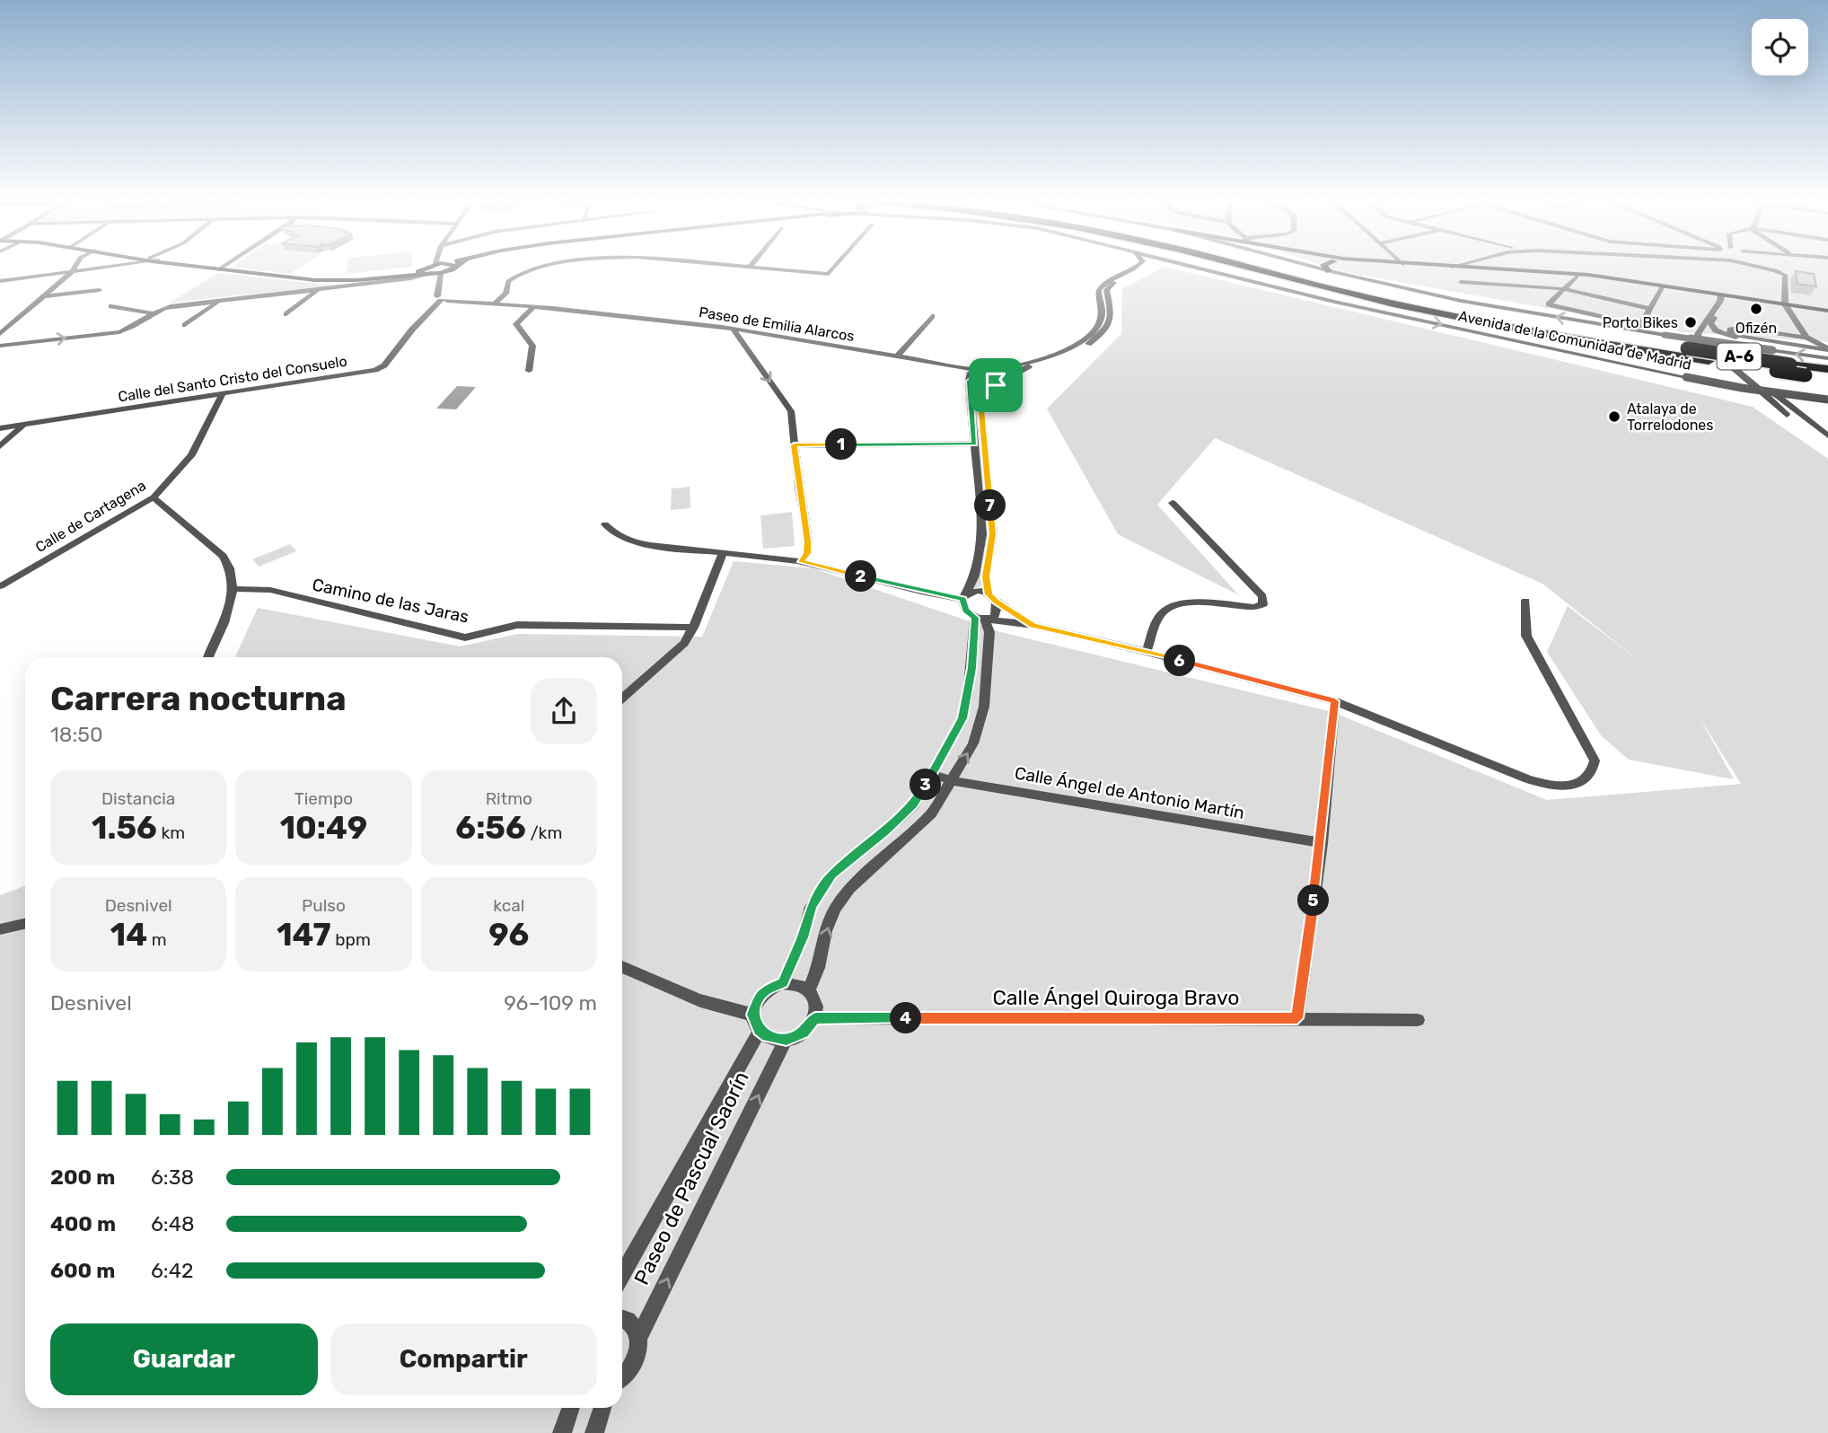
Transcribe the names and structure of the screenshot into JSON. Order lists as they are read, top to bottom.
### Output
{
  "streets": {
    "highway": ["A-6"],
    "street": [
      "Paseo de Emilia Alarcos",
      "Avenida de la Comunidad de Madrid",
      "Calle del Santo Cristo del Consuelo",
      "Calle de Cartagena",
      "Camino de las Jaras",
      "Calle Ángel de Antonio Martín",
      "Calle Ángel Quiroga Bravo",
      "Paseo de Pascual Saorín"
    ]
  },
  "crossings": [
    ["Paseo de Emilia Alarcos", "Calle del Santo Cristo del Consuelo"],
    ["Calle del Santo Cristo del Consuelo", "Calle de Cartagena"],
    ["Calle Ángel Quiroga Bravo", "Paseo de Pascual Saorín"]
  ],
  "places": ["Ofizén", "Porto Bikes", "Atalaya de Torrelodones"],
  "page": {
    "pins": [
      "1",
      "7",
      "2",
      "6",
      "3",
      "5",
      "4"
    ],
    "heading": ["Carrera nocturna", "18:50"],
    "stats": [
      ["Distancia", "1.56 km"],
      ["Tiempo", "10:49"],
      ["Ritmo", "6:56 /km"],
      ["Desnivel", "14 m"],
      ["Pulso", "147 bpm"],
      ["kcal", "96"]
    ],
    "chart": ["Desnivel", "96–109 m"],
    "list": [
      {
        "name": "200 m",
        "note": "6:38"
      },
      {
        "name": "400 m",
        "note": "6:48"
      },
      {
        "name": "600 m",
        "note": "6:42"
      }
    ],
    "buttons": ["Guardar", "Compartir"]
  }
}
